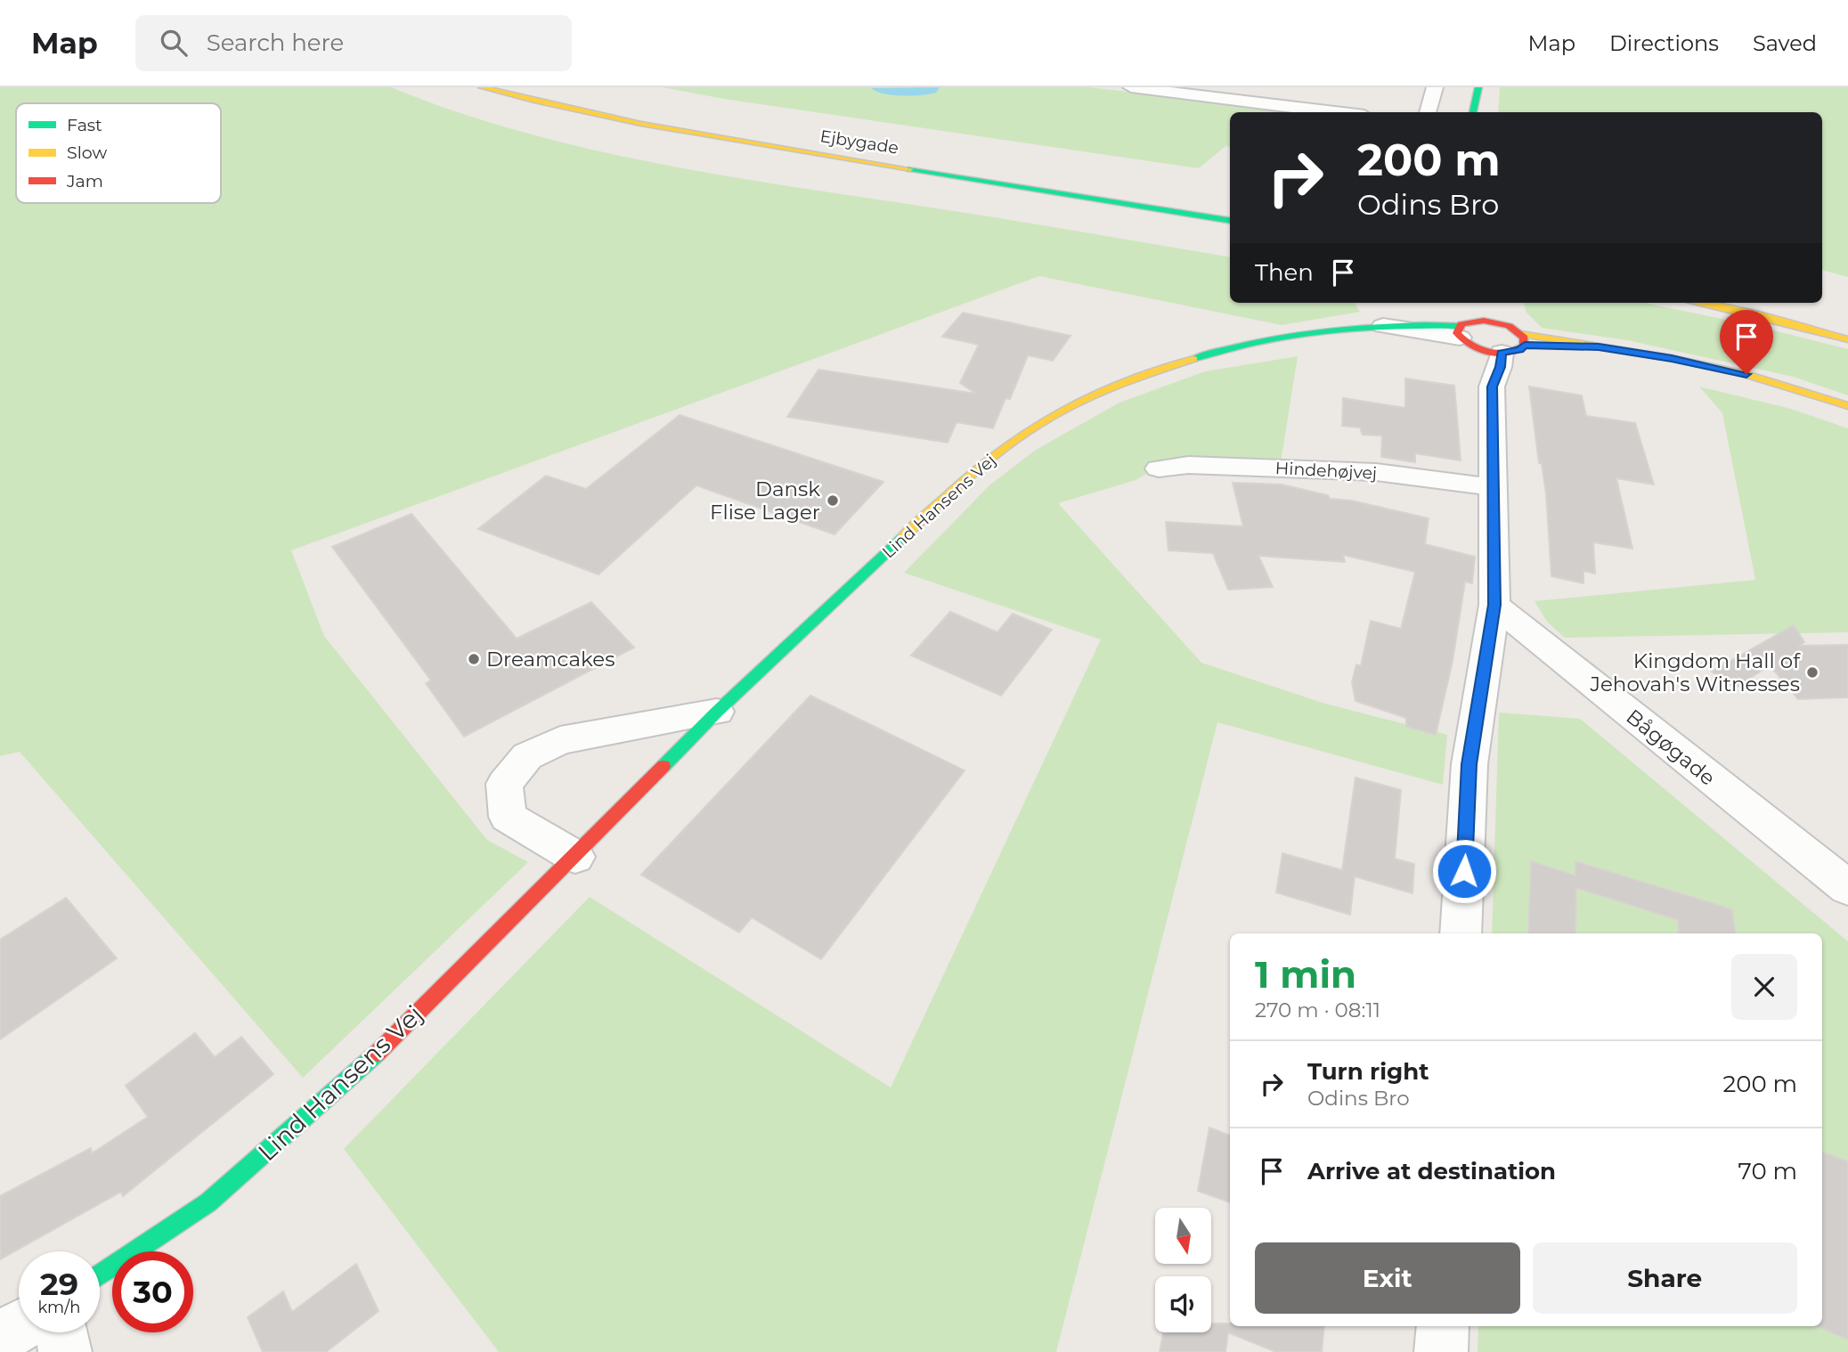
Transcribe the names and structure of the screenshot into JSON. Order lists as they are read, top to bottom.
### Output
{
  "streets": {
    "main road": ["Ejbygade", "Lind Hansens Vej"],
    "street": ["Hindehøjvej", "Bågøgade"]
  },
  "places": ["Dansk Flise Lager", "Dreamcakes", "Kingdom Hall of Jehovah's Witnesses"],
  "legend": ["Fast", "Slow", "Jam"],
  "north": "bottom",
  "page": {
    "header": "Map",
    "search": "Search here",
    "nav": ["Map", "Directions", "Saved"],
    "turn": ["200 m", "Odins Bro"],
    "then": "Then",
    "heading": ["1 min", "270 m · 08:11"],
    "list": [
      {
        "name": "Turn right",
        "note": "Odins Bro",
        "value": "200 m"
      },
      {
        "name": "Arrive at destination",
        "value": "70 m"
      }
    ],
    "buttons": ["Exit", "Share"],
    "speed": "29 km/h",
    "limit": "30"
  }
}
